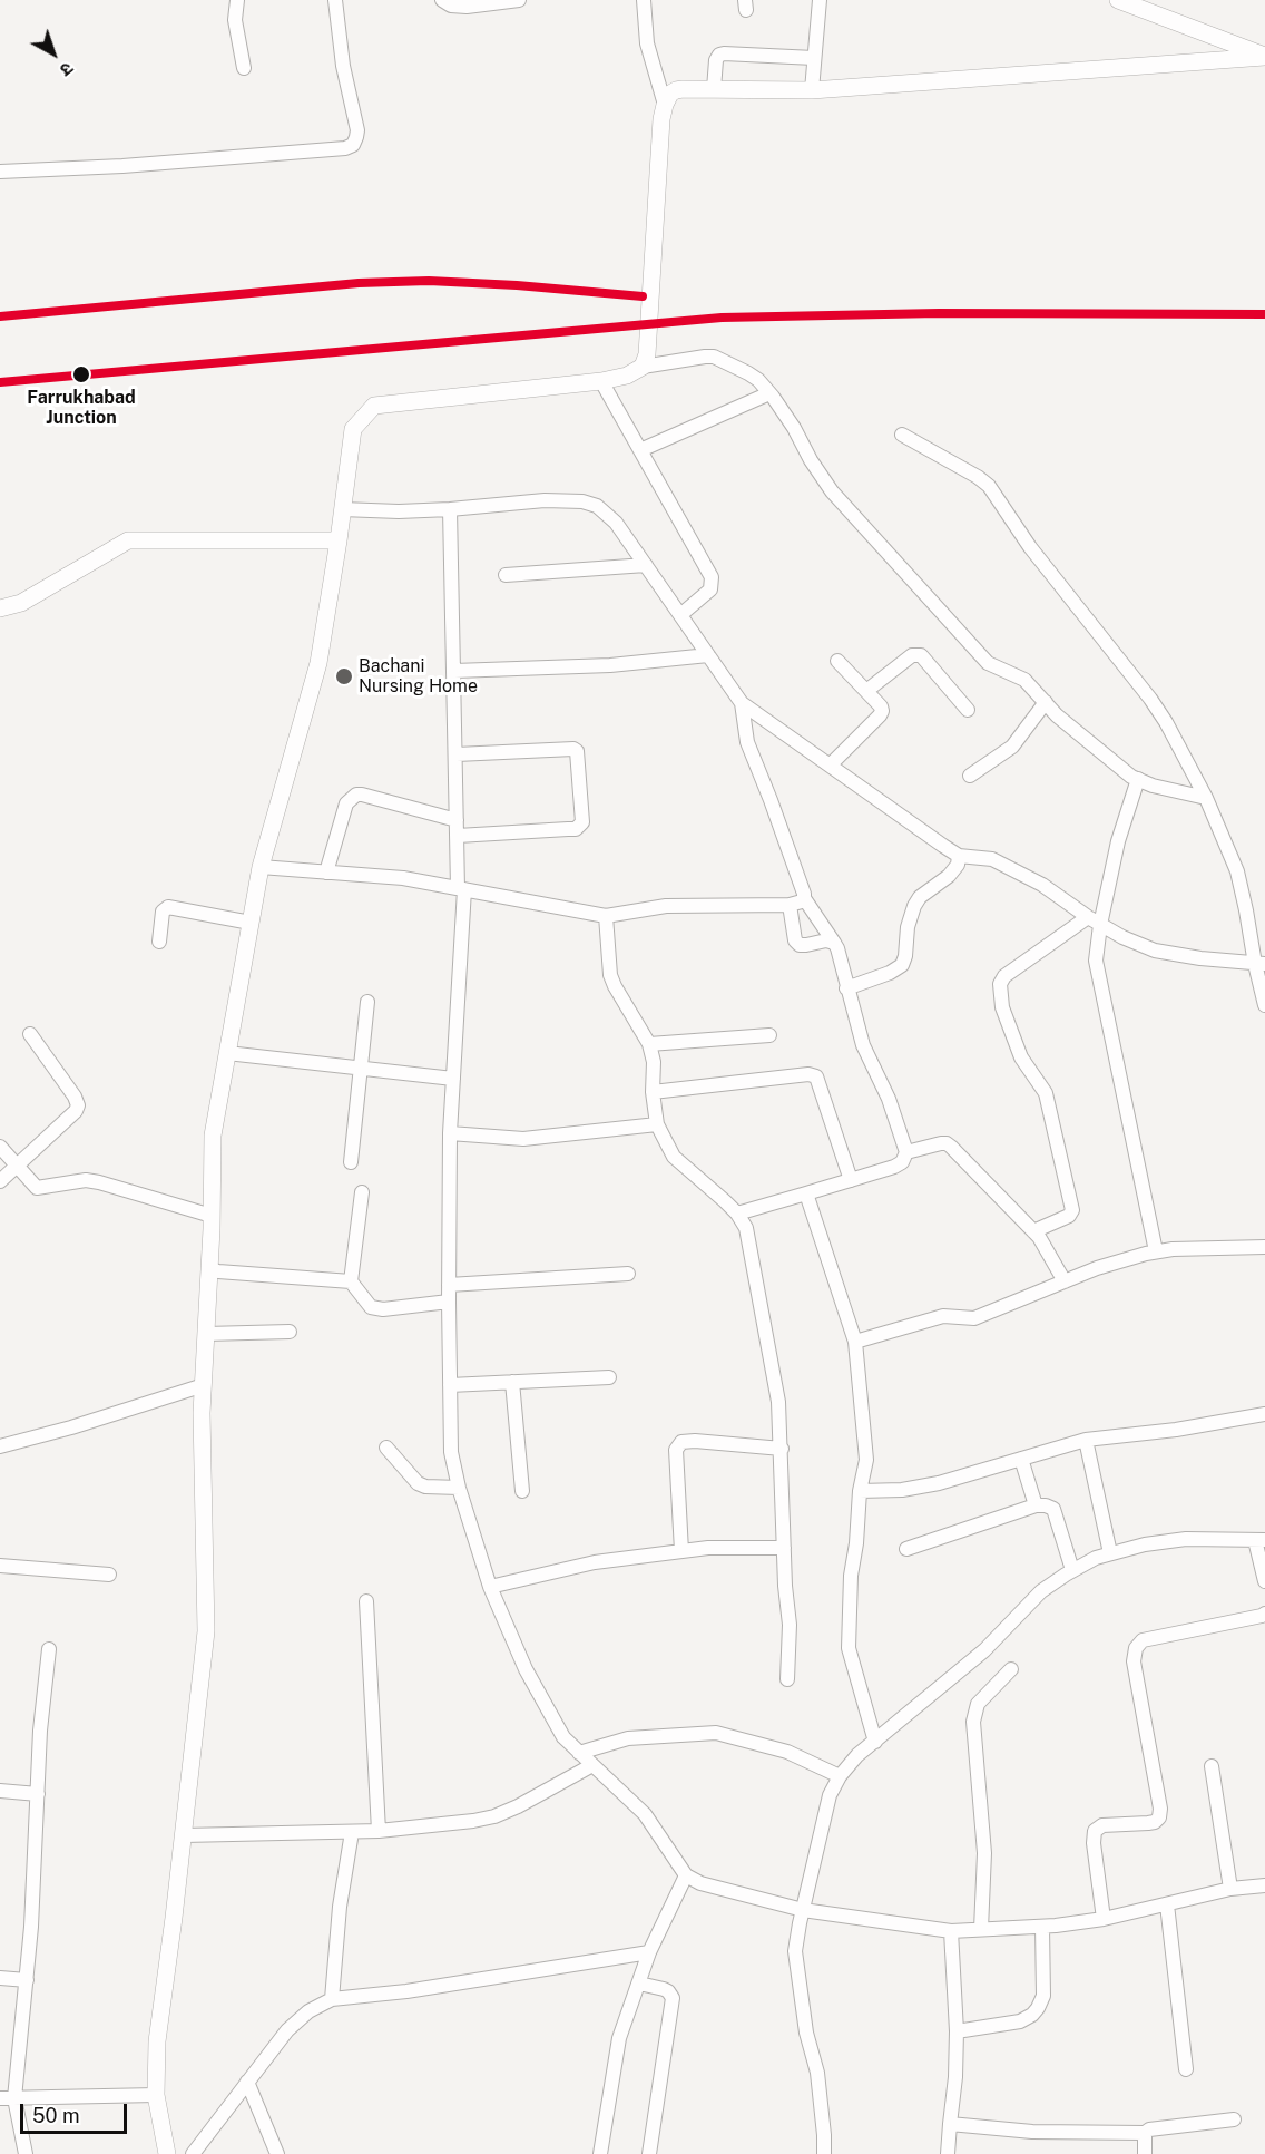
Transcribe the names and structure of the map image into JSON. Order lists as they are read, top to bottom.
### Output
{
  "places": ["Farrukhabad Junction", "Bachani Nursing Home"],
  "scale_bar": "50 m",
  "north": "bottom right"
}
